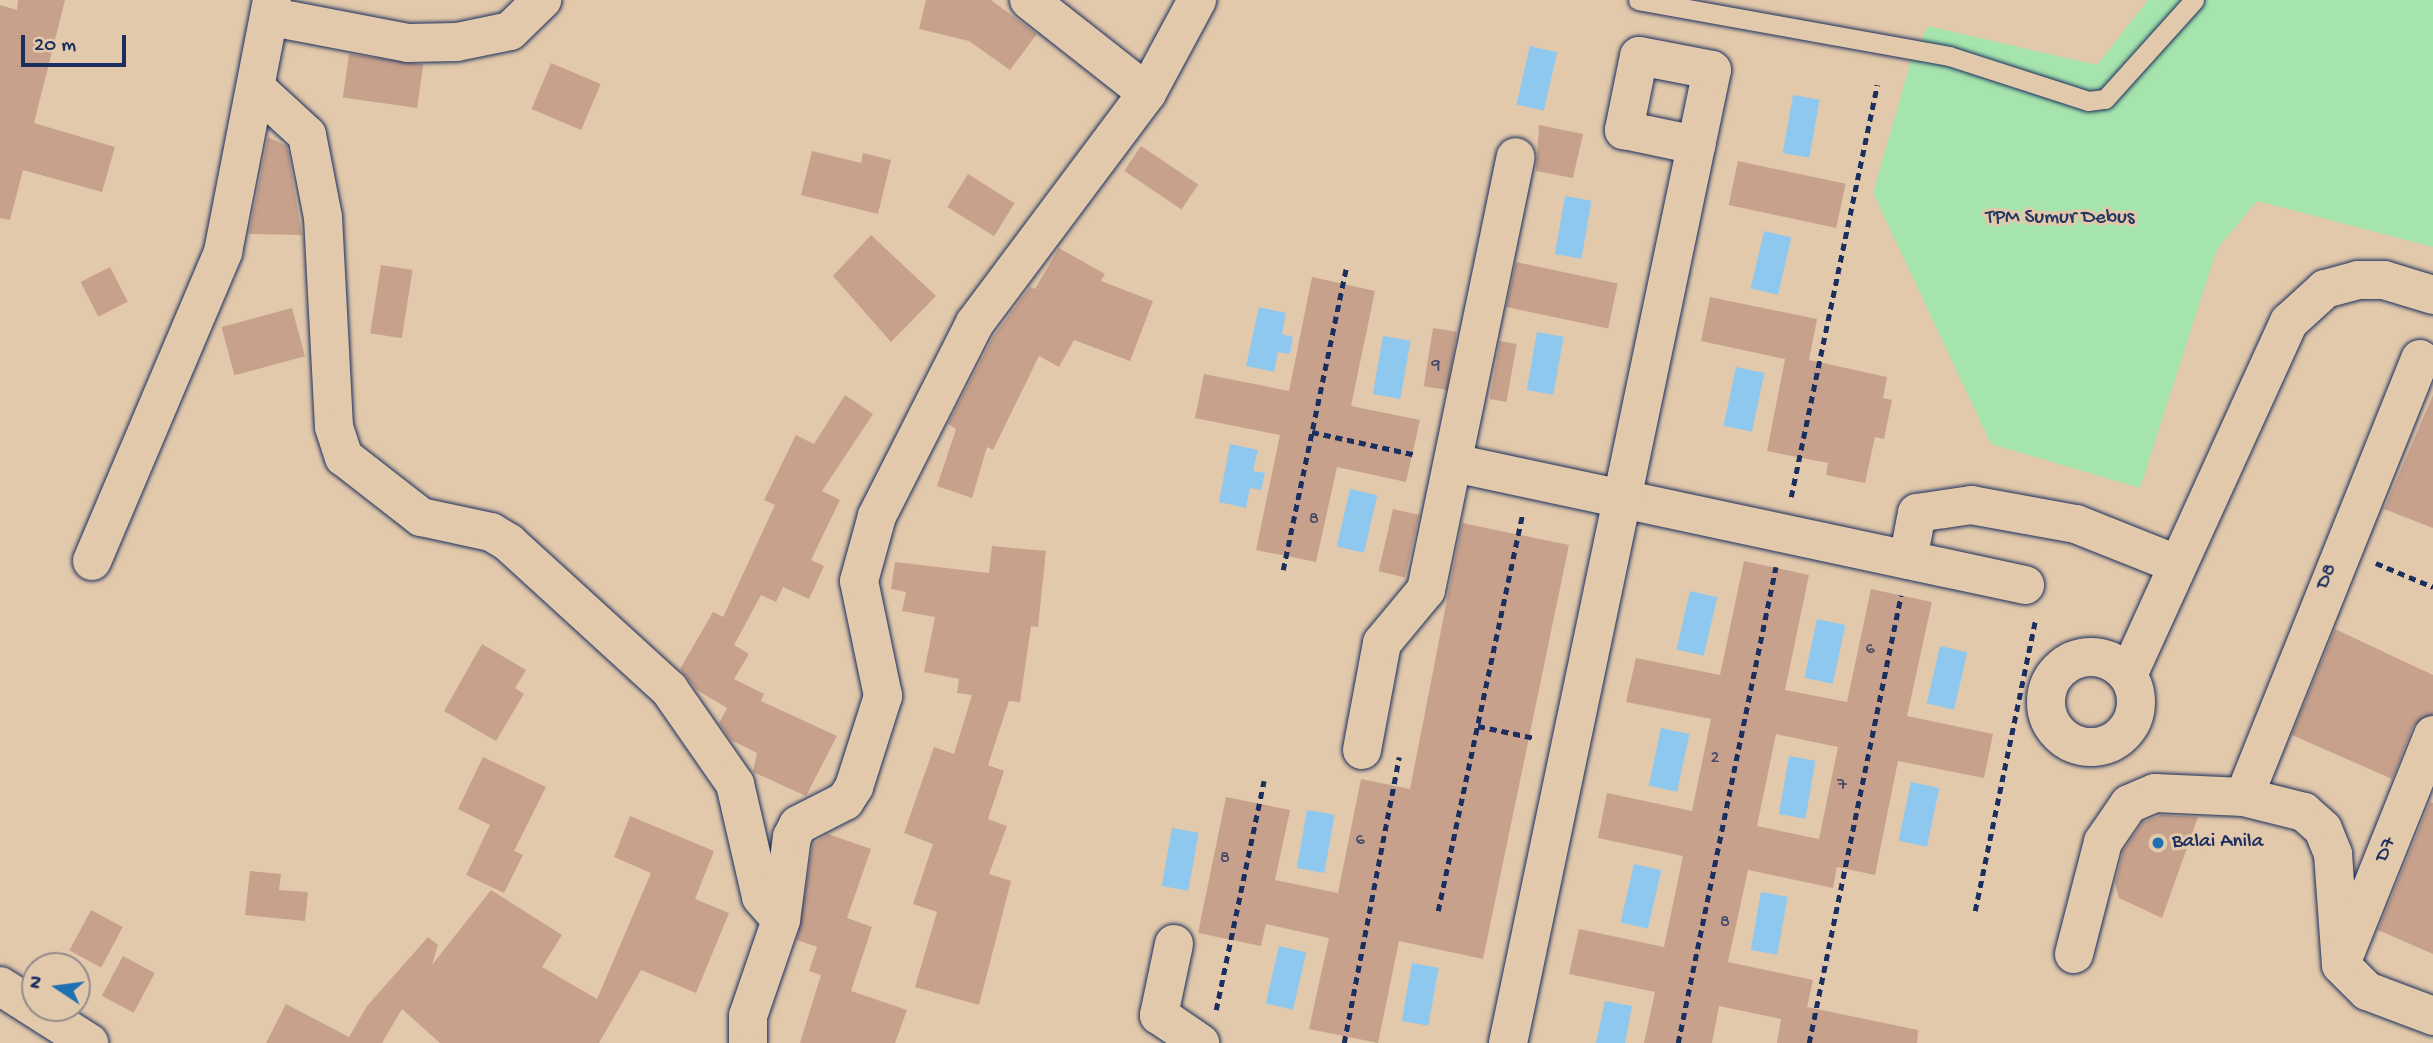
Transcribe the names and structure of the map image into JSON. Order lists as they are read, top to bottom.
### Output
{
  "streets": {
    "street": ["D8", "D7"]
  },
  "parks": ["TPM Sumur Debus"],
  "places": ["Balai Anila"],
  "house_numbers": [
    "9",
    "8",
    "6",
    "2",
    "7",
    "6",
    "8",
    "8"
  ],
  "scale_bar": "20 m",
  "north": "left"
}
